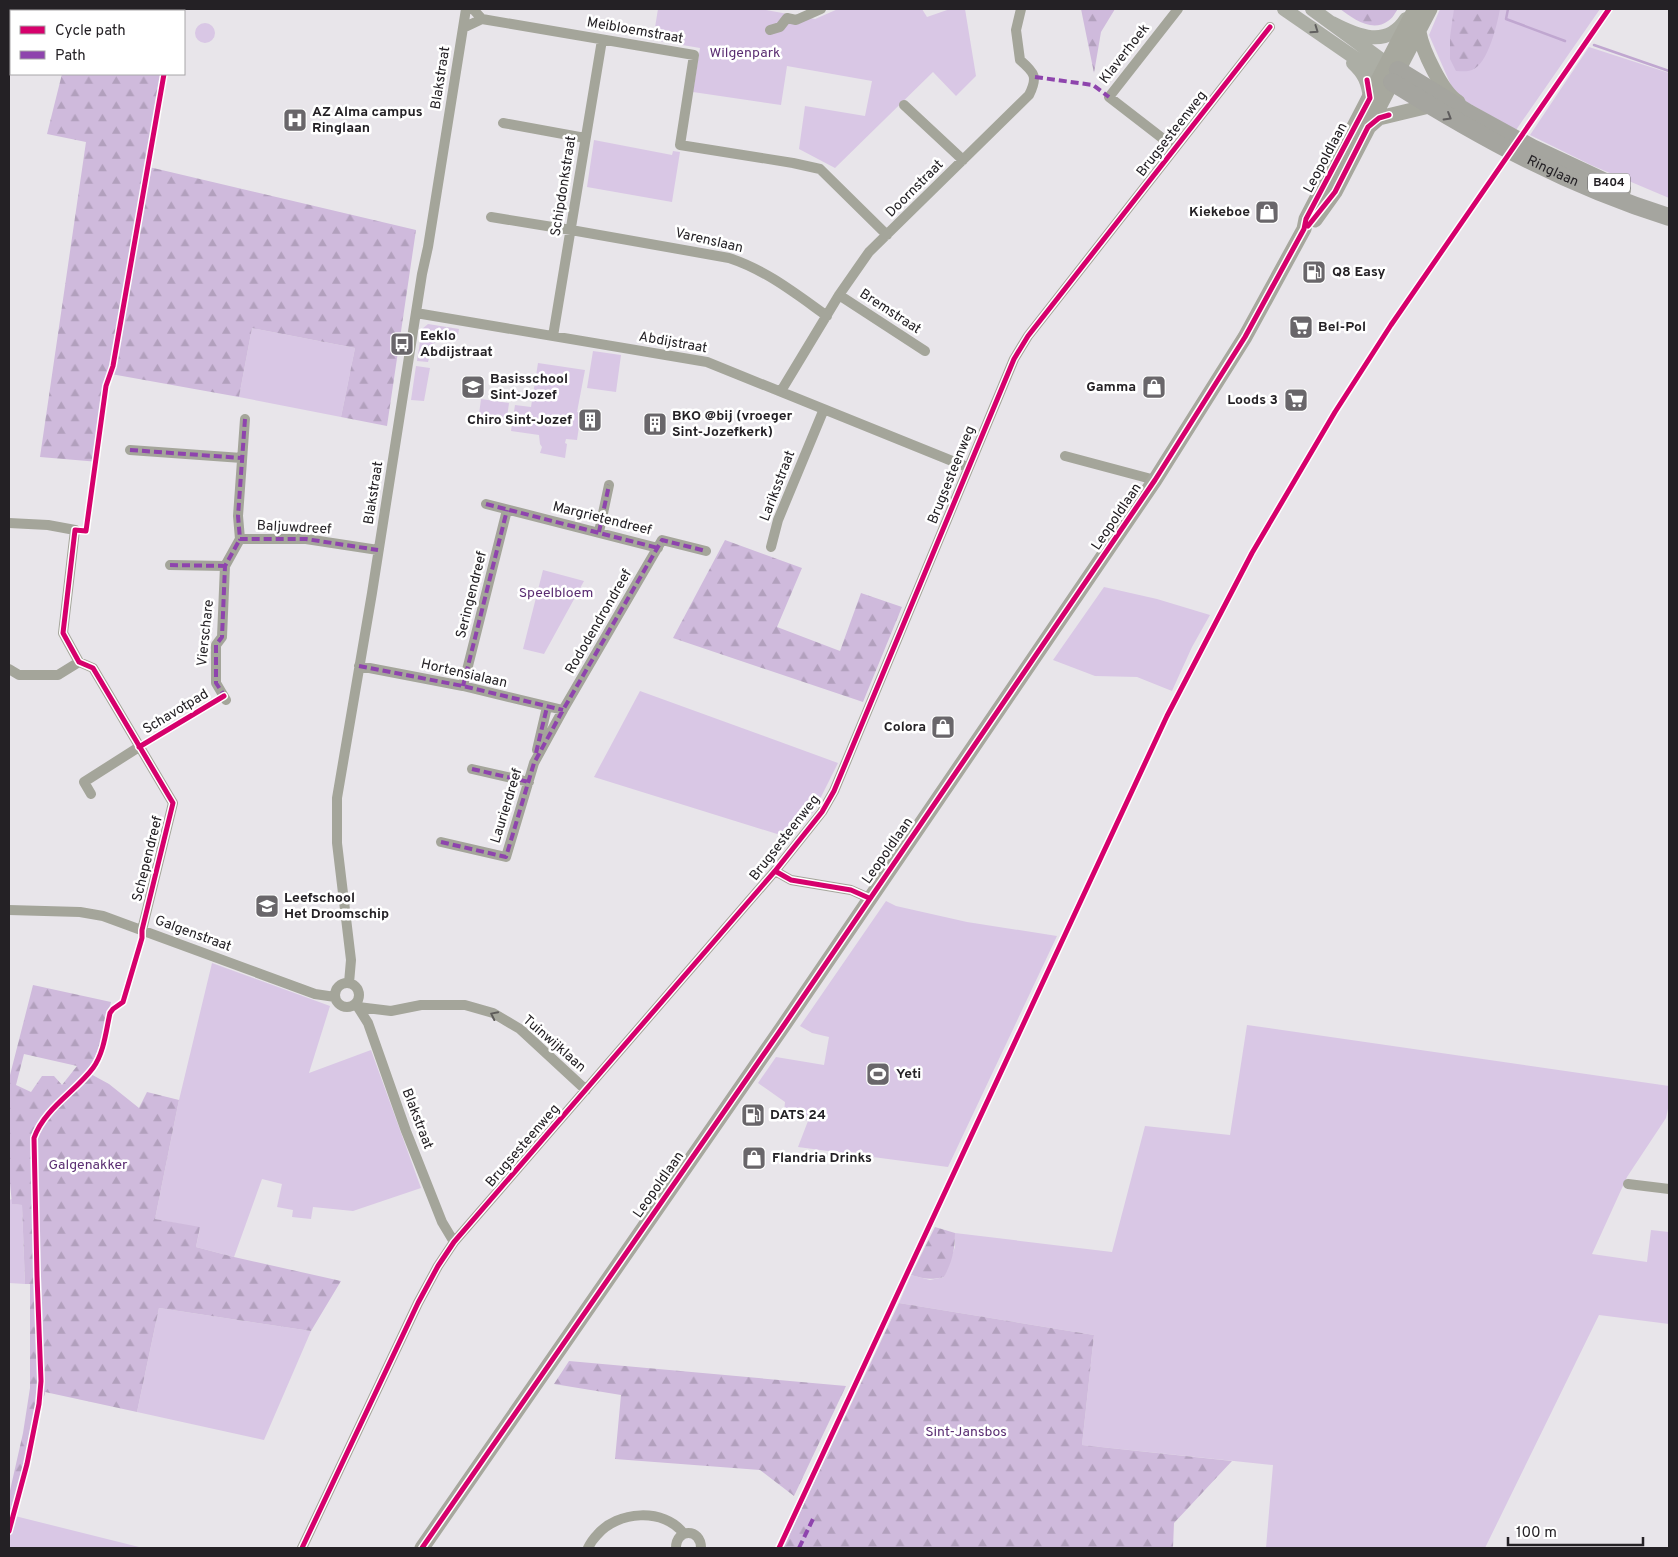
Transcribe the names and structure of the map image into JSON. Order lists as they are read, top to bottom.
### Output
{
  "streets": {
    "highway": ["Ringlaan", "B404"],
    "main road": ["Leopoldlaan"],
    "street": [
      "Meibloemstraat",
      "Klaverhoek",
      "Blakstraat",
      "Brugsesteenweg",
      "Schipdonkstraat",
      "Doornstraat",
      "Varenslaan",
      "Bremstraat",
      "Abdijstraat",
      "Lariksstraat",
      "Margrietendreef",
      "Baljuwdreef",
      "Seringendreef",
      "Rododendrondreef",
      "Vierschare",
      "Hortensialaan",
      "Laurierdreef",
      "Schependreef",
      "Galgenstraat",
      "Tuinwijklaan"
    ],
    "cycle path": ["Schavotpad"]
  },
  "crossings": [
    ["Meibloemstraat", "Schipdonkstraat"],
    ["Meibloemstraat", "Doornstraat"],
    ["Klaverhoek", "Brugsesteenweg"],
    ["Blakstraat", "Brugsesteenweg"],
    ["Blakstraat", "Abdijstraat"],
    ["Blakstraat", "Baljuwdreef"],
    ["Blakstraat", "Hortensialaan"],
    ["Blakstraat", "Galgenstraat"],
    ["Blakstraat", "Tuinwijklaan"],
    ["Brugsesteenweg", "Abdijstraat"],
    ["Brugsesteenweg", "Tuinwijklaan"],
    ["Leopoldlaan", "Ringlaan"],
    ["Schipdonkstraat", "Varenslaan"],
    ["Schipdonkstraat", "Abdijstraat"],
    ["Doornstraat", "Varenslaan"],
    ["Doornstraat", "Bremstraat"],
    ["Doornstraat", "Abdijstraat"],
    ["Abdijstraat", "Lariksstraat"],
    ["Margrietendreef", "Seringendreef"],
    ["Margrietendreef", "Rododendrondreef"],
    ["Baljuwdreef", "Vierschare"],
    ["Seringendreef", "Hortensialaan"],
    ["Rododendrondreef", "Hortensialaan"],
    ["Rododendrondreef", "Laurierdreef"],
    ["Hortensialaan", "Laurierdreef"],
    ["Schependreef", "Galgenstraat"],
    ["Galgenstraat", "Tuinwijklaan"]
  ],
  "one_way": ["Ringlaan", "Tuinwijklaan"],
  "parks": [
    "Wilgenpark",
    "Speelbloem",
    "Galgenakker",
    "Sint-Jansbos"
  ],
  "places": {
    "hospital": ["AZ Alma campus Ringlaan"],
    "shop": [
      "Kiekeboe",
      "Gamma",
      "Colora",
      "Flandria Drinks"
    ],
    "fuel station": ["Q8 Easy", "DATS 24"],
    "supermarket": ["Bel-Pol", "Loods 3"],
    "bus stop": ["Eeklo Abdijstraat"],
    "school or university": ["Basisschool Sint-Jozef", "Leefschool Het Droomschip"],
    "building": ["Chiro Sint-Jozef", "BKO @bij (vroeger Sint-Jozefkerk)"],
    "sports": ["Yeti"]
  },
  "legend": ["Cycle path", "Path"],
  "scale_bar": "100 m"
}
